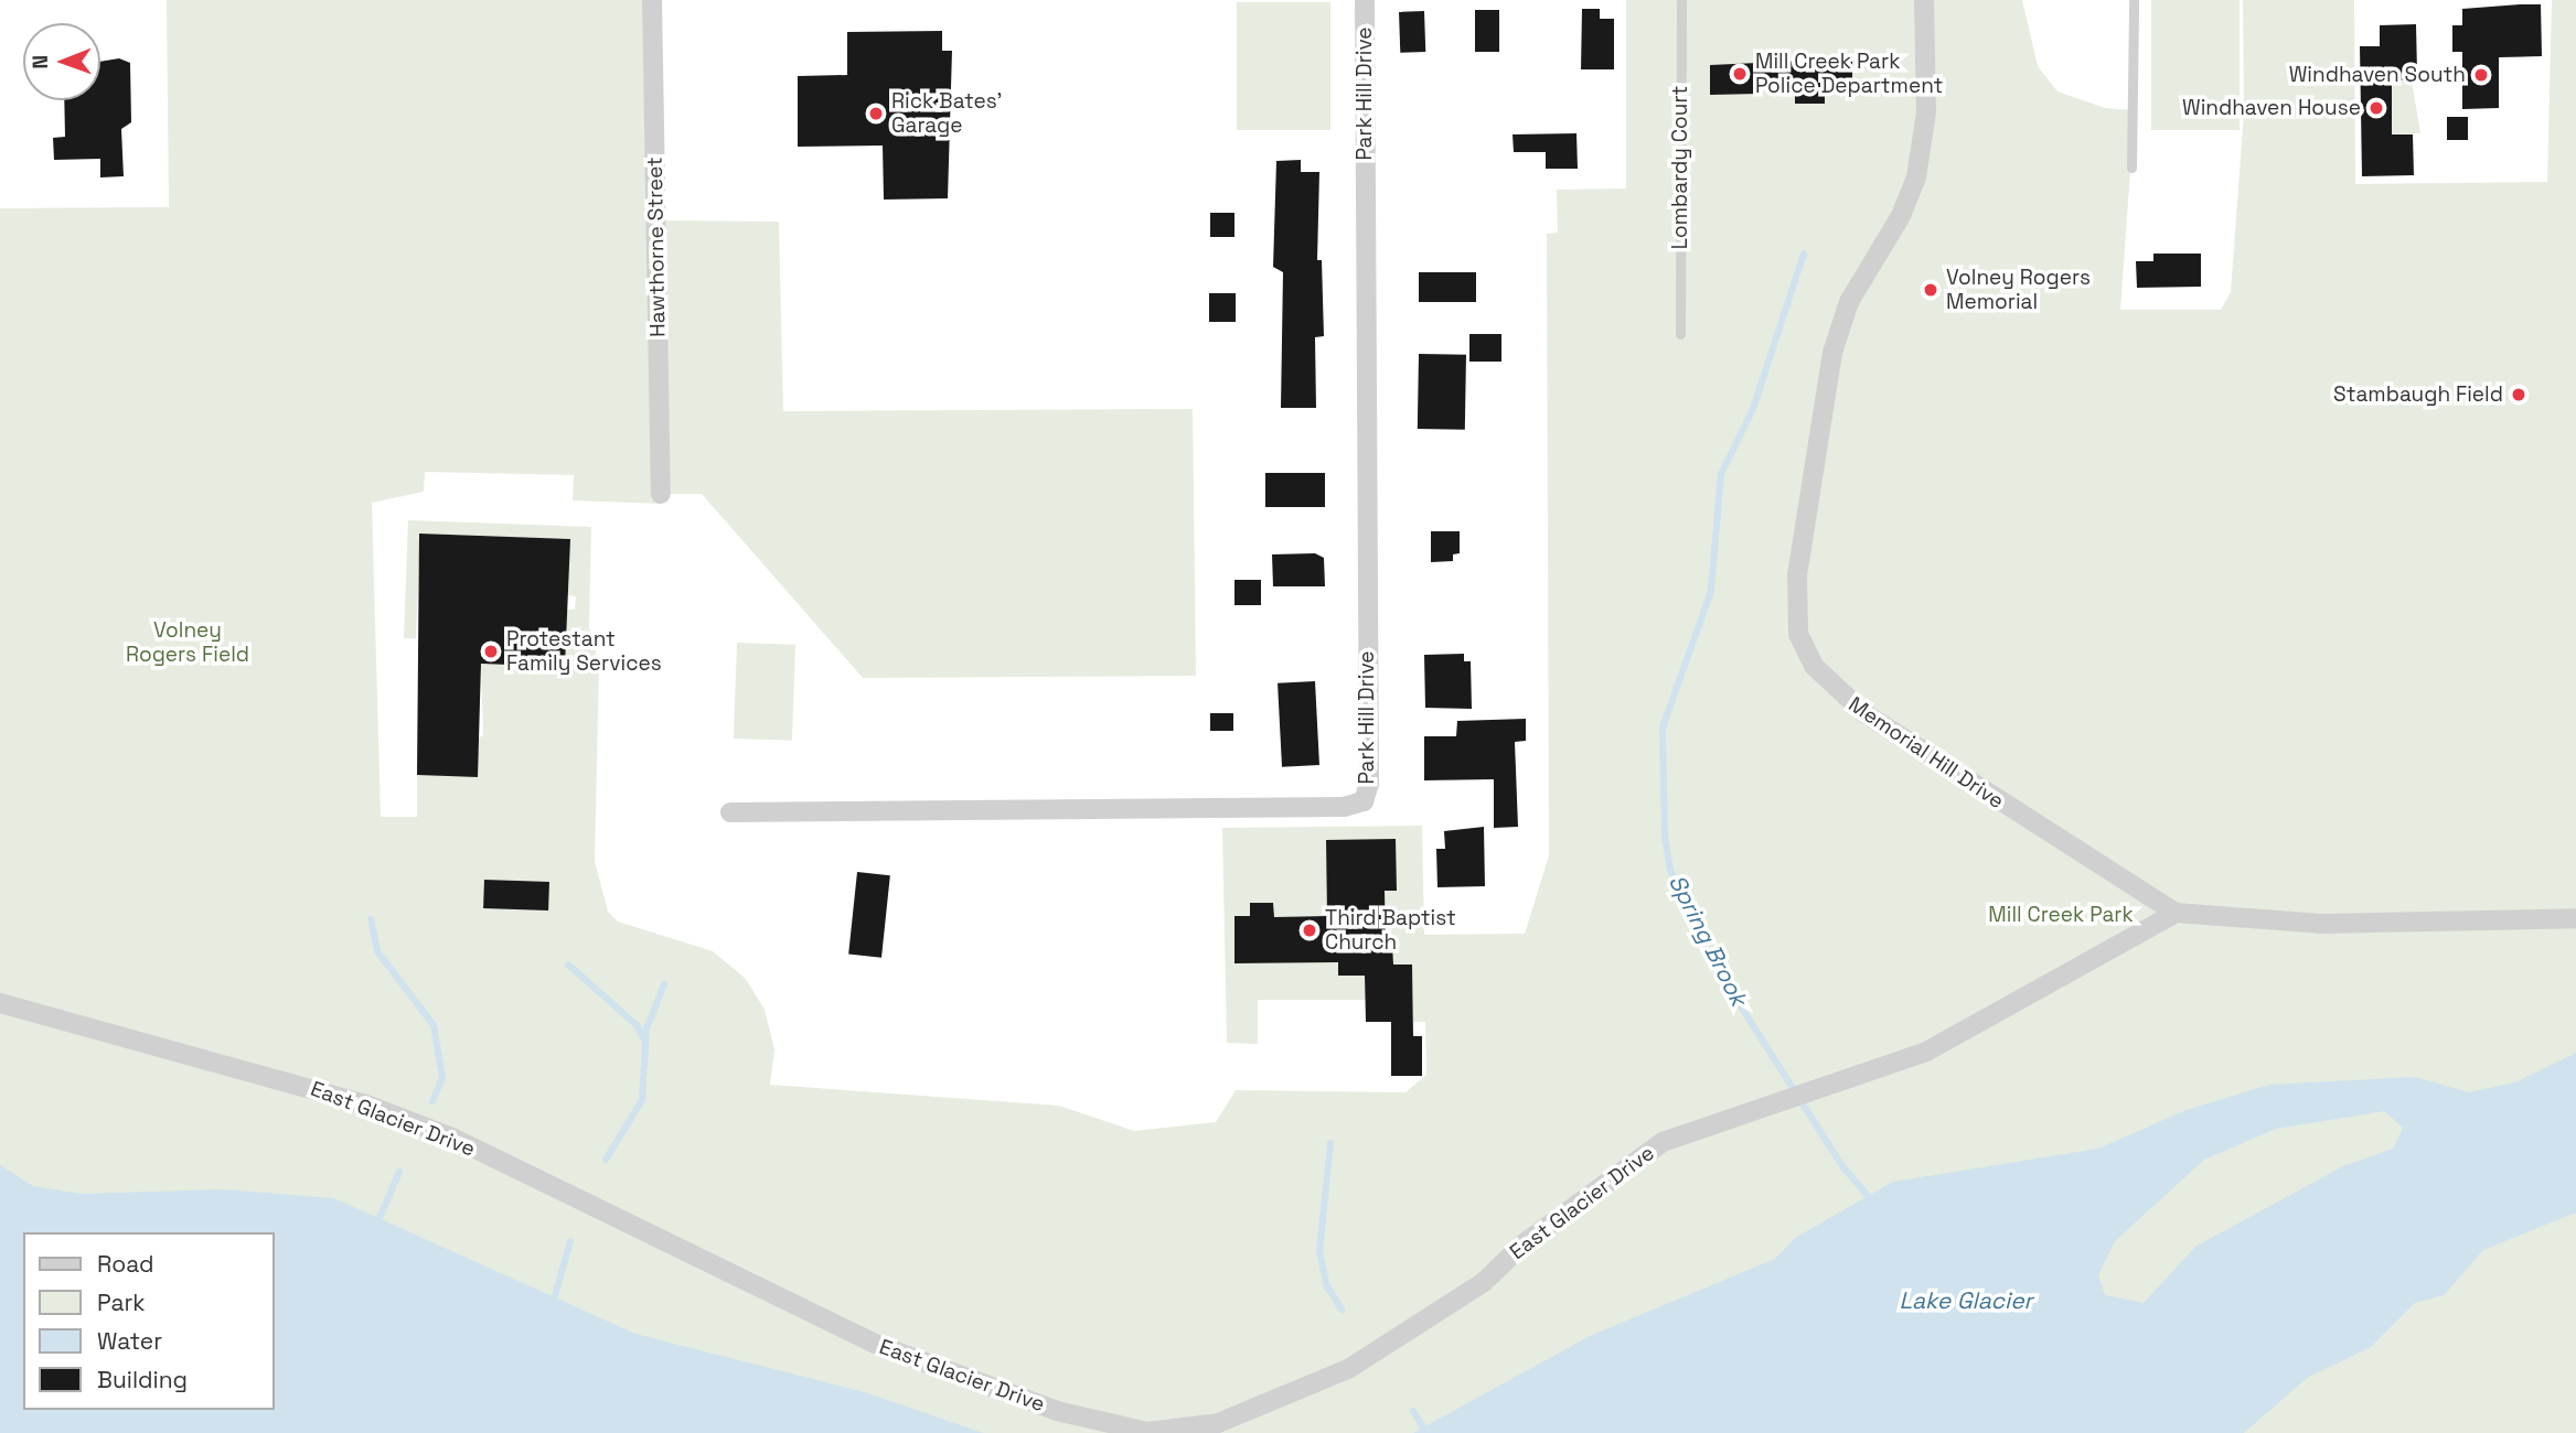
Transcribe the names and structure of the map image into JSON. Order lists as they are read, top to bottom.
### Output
{
  "streets": {
    "street": [
      "Park Hill Drive",
      "Hawthorne Street",
      "Memorial Hill Drive",
      "East Glacier Drive"
    ],
    "lane": ["Lombardy Court"]
  },
  "crossings": [
    ["Memorial Hill Drive", "East Glacier Drive"]
  ],
  "water": ["Spring Brook", "Lake Glacier"],
  "parks": ["Volney Rogers Field", "Mill Creek Park"],
  "places": [
    "Mill Creek Park Police Department",
    "Windhaven South",
    "Windhaven House",
    "Rick Bates' Garage",
    "Volney Rogers Memorial",
    "Stambaugh Field",
    "Protestant Family Services",
    "Third Baptist Church"
  ],
  "legend": [
    "Road",
    "Park",
    "Water",
    "Building"
  ],
  "north": "left"
}
